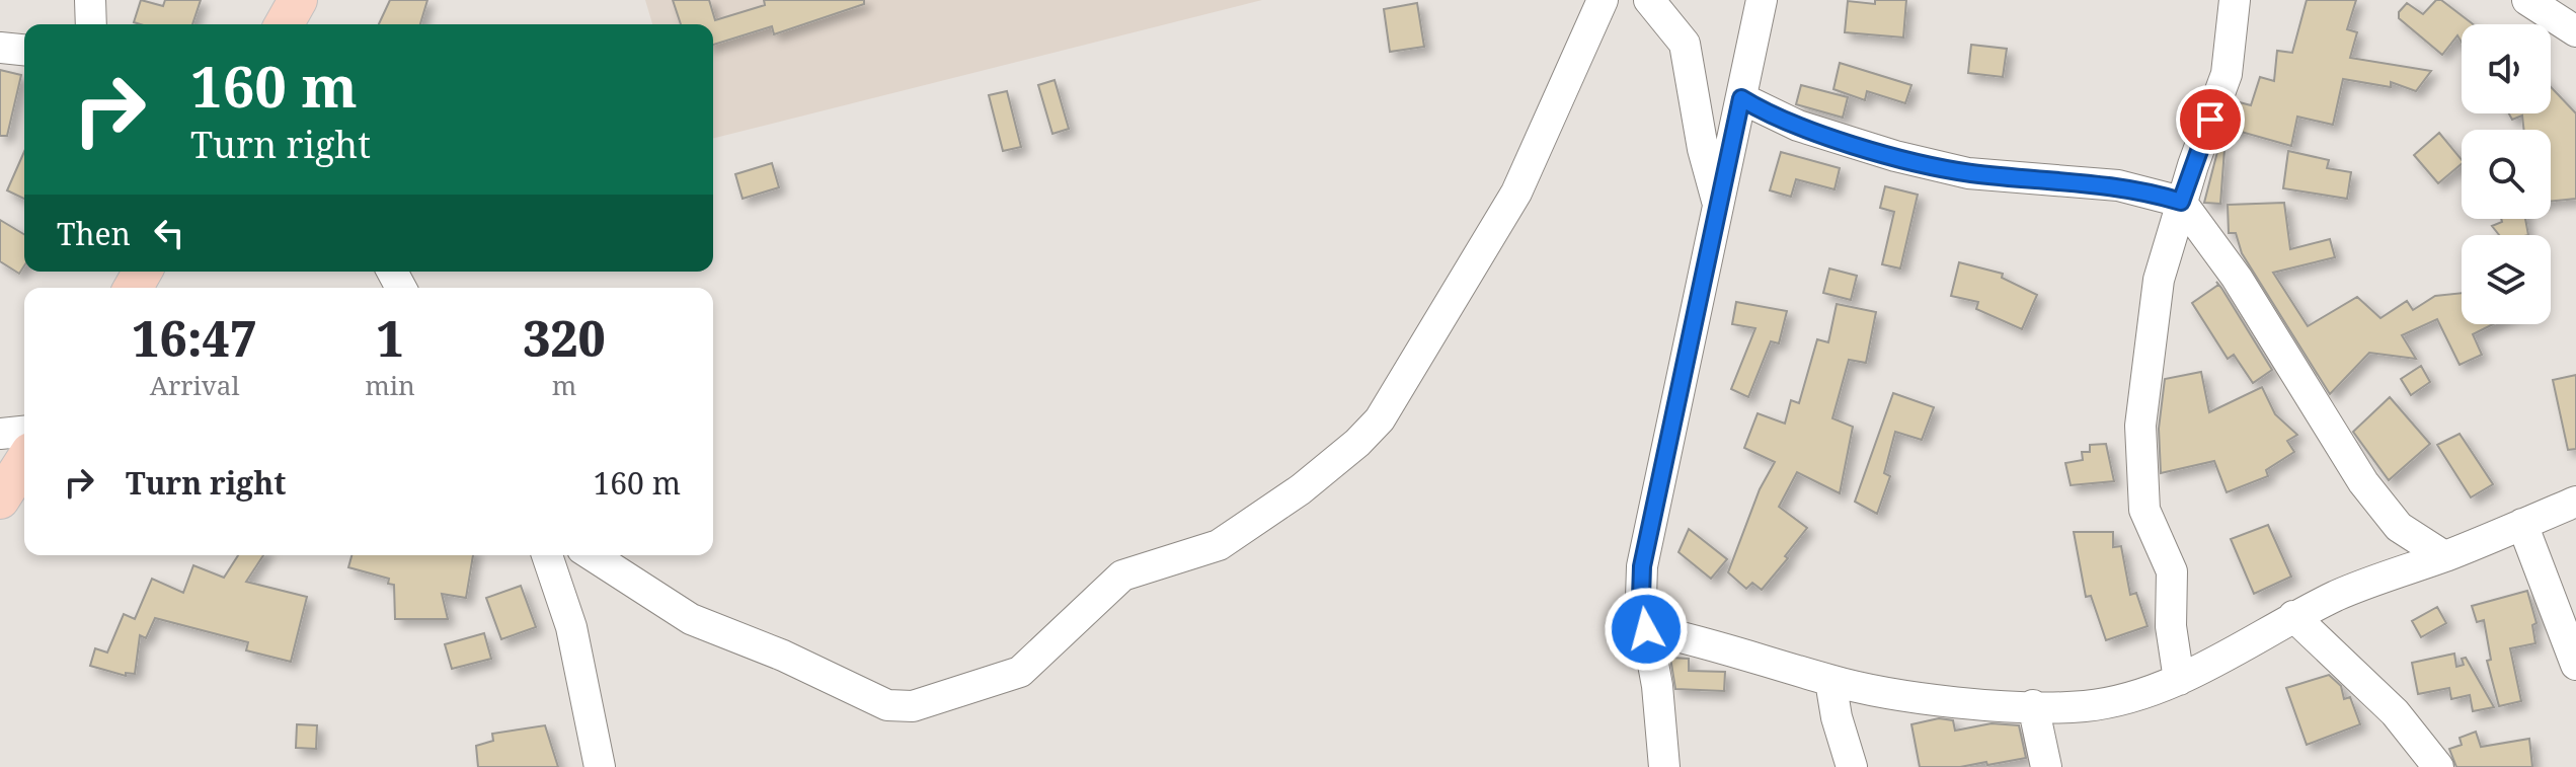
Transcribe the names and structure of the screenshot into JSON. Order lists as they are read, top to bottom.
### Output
{
  "page": {
    "turn": ["160 m", "Turn right"],
    "then": "Then",
    "eta": [
      "16:47",
      "Arrival",
      "1",
      "min",
      "320",
      "m"
    ],
    "list": [
      {
        "name": "Turn right",
        "value": "160 m"
      }
    ]
  }
}
